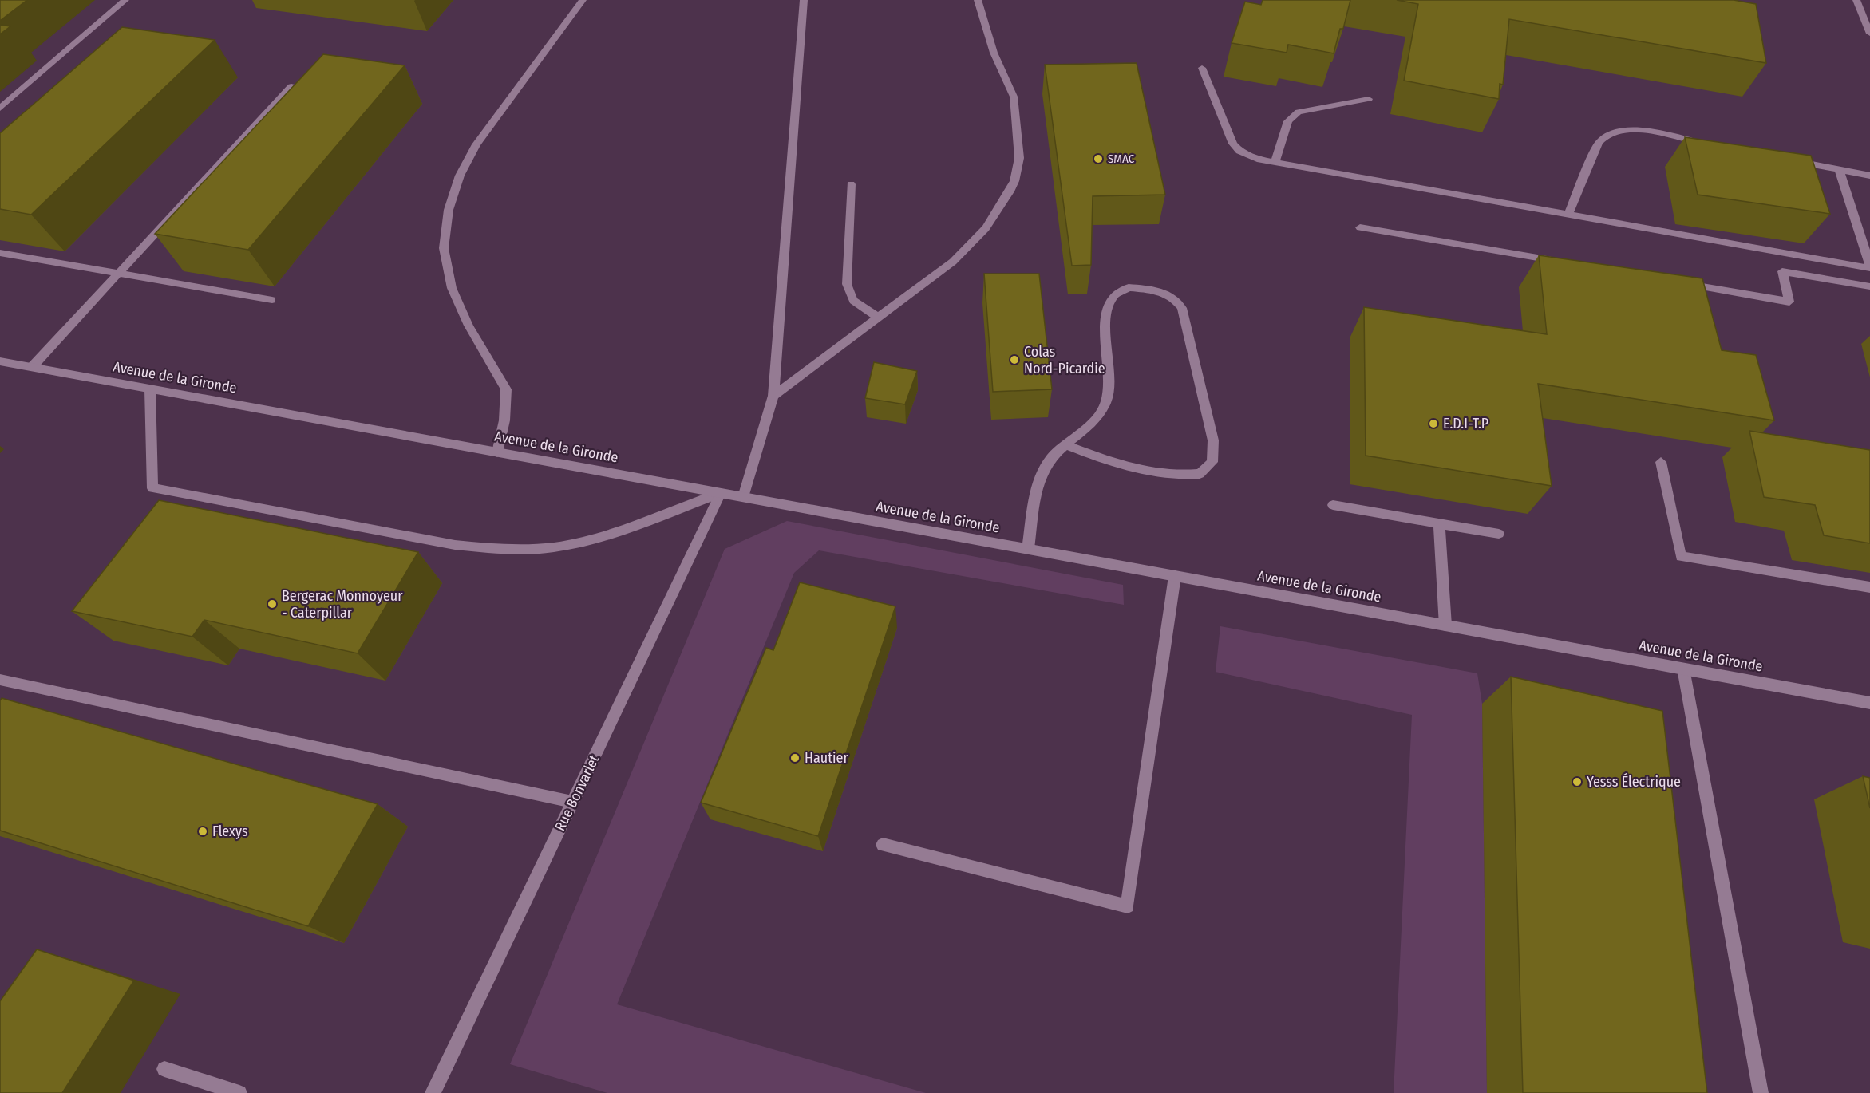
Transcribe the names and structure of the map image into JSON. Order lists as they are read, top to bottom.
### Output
{
  "streets": {
    "street": ["Avenue de la Gironde", "Rue Bonvarlet"]
  },
  "crossings": [
    ["Avenue de la Gironde", "Rue Bonvarlet"]
  ],
  "places": [
    "SMAC",
    "Colas Nord-Picardie",
    "E.D.I-T.P",
    "Bergerac Monnoyeur - Caterpillar",
    "Hautier",
    "Yesss Électrique",
    "Flexys"
  ]
}
